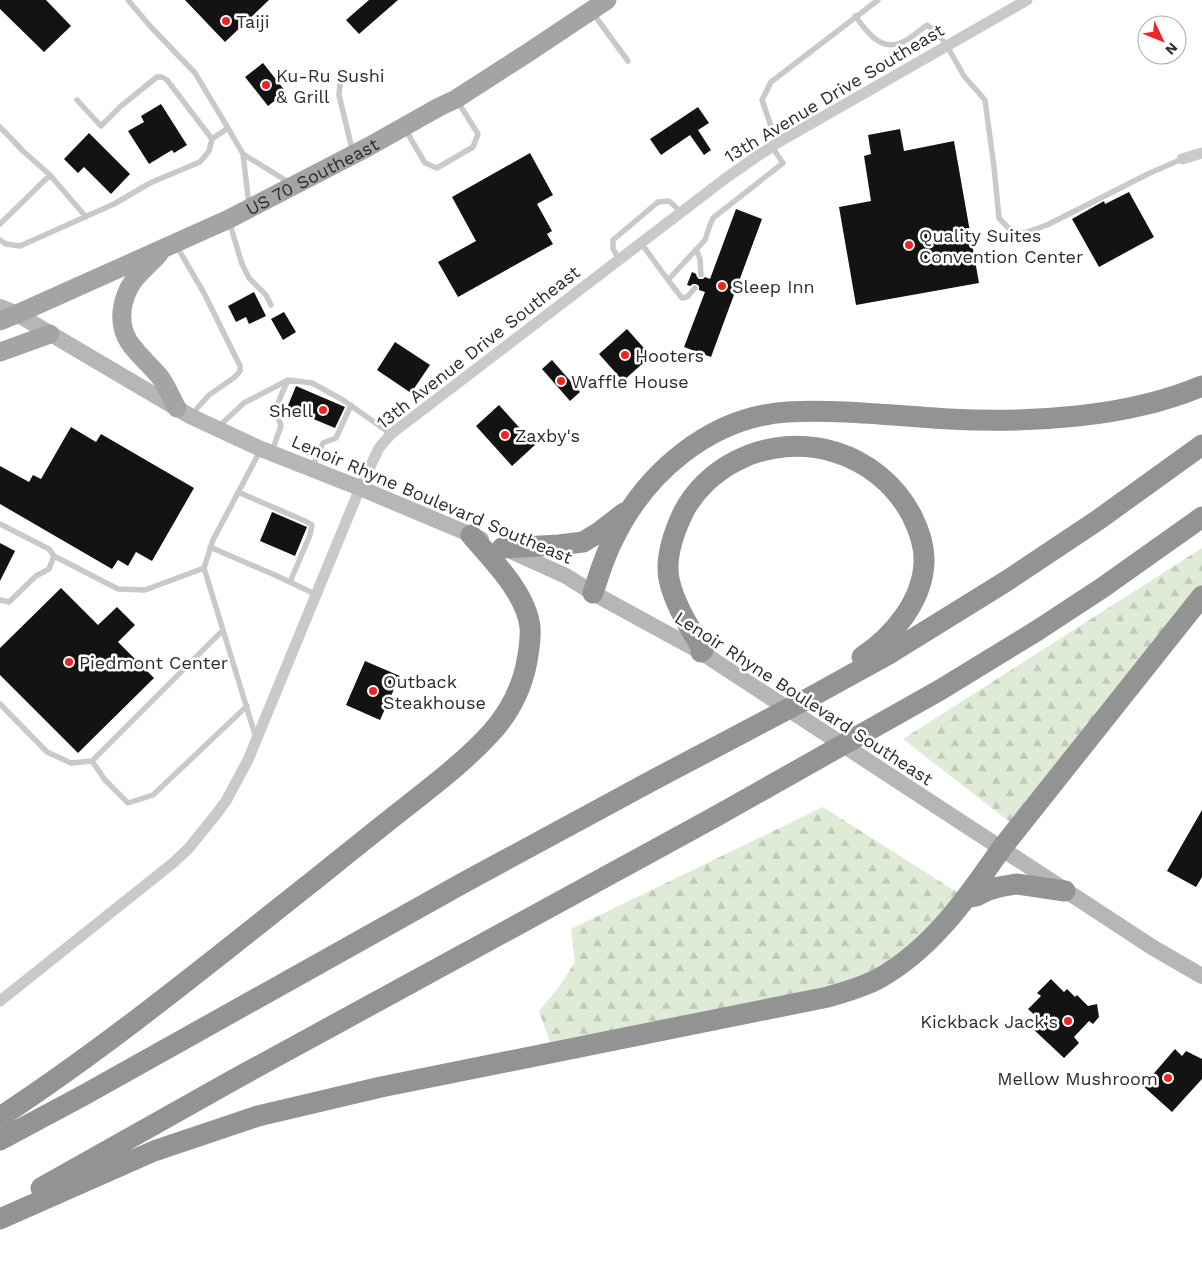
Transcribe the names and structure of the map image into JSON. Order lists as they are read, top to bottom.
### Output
{
  "streets": {
    "main road": ["US 70 Southeast", "Lenoir Rhyne Boulevard Southeast"],
    "street": ["13th Avenue Drive Southeast"]
  },
  "crossings": [
    ["13th Avenue Drive Southeast", "Lenoir Rhyne Boulevard Southeast"],
    ["US 70 Southeast", "Lenoir Rhyne Boulevard Southeast"]
  ],
  "places": [
    "Taiji",
    "Ku-Ru Sushi & Grill",
    "Quality Suites Convention Center",
    "Sleep Inn",
    "Hooters",
    "Waffle House",
    "Shell",
    "Zaxby's",
    "Piedmont Center",
    "Outback Steakhouse",
    "Kickback Jack's",
    "Mellow Mushroom"
  ],
  "north": "bottom right"
}
